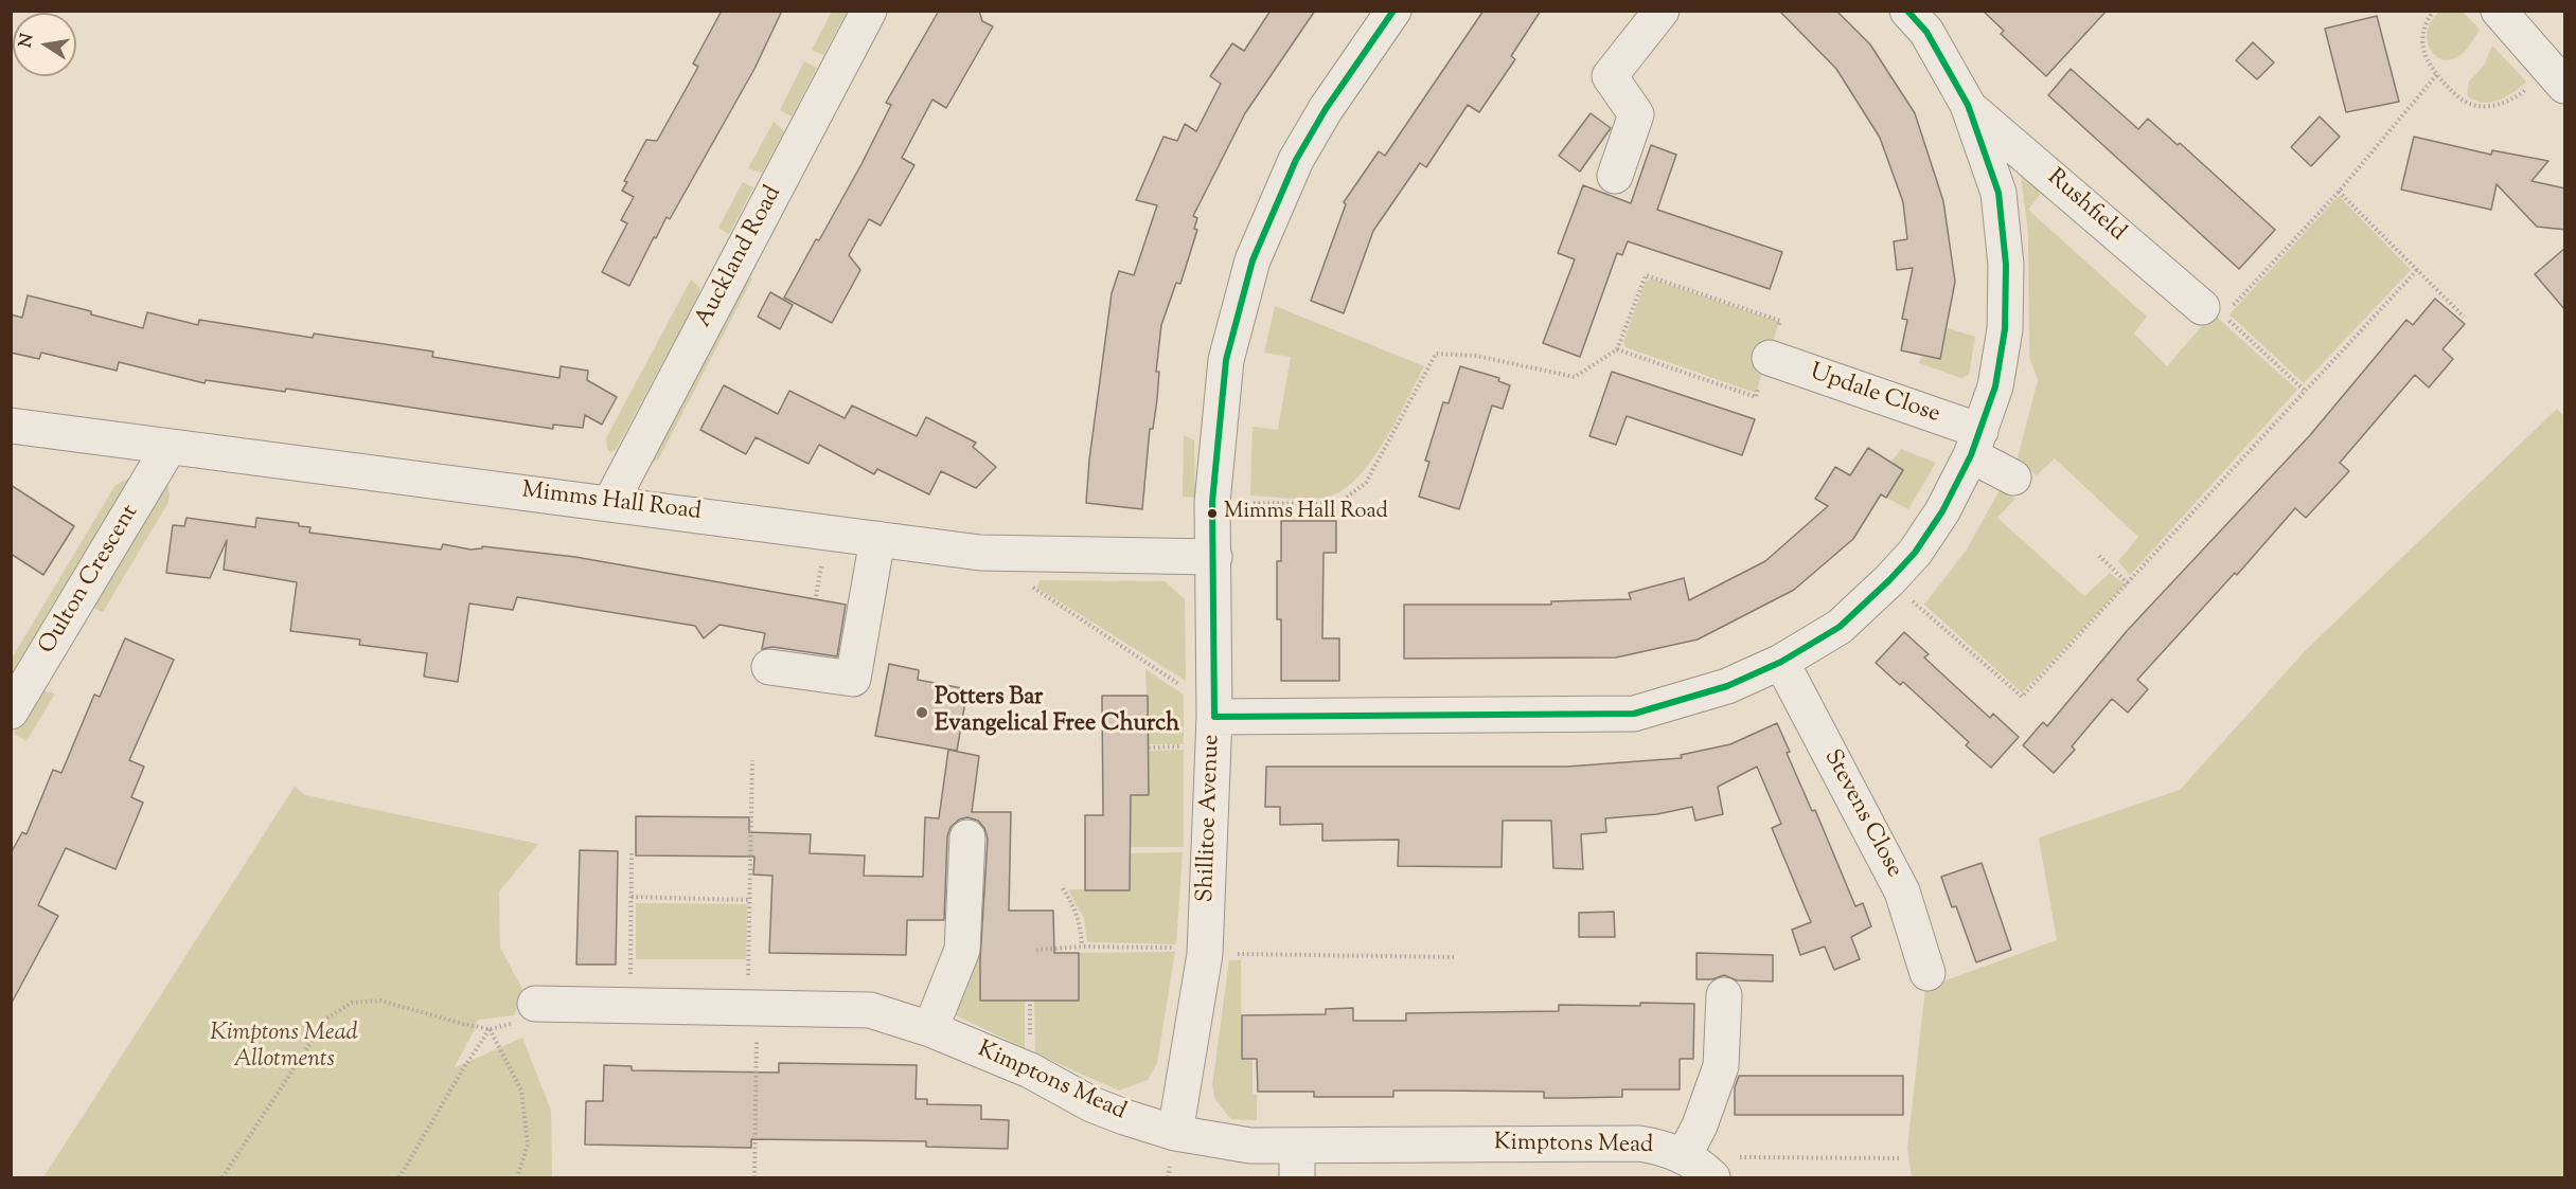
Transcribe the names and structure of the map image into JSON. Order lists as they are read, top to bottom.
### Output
{
  "streets": {
    "street": [
      "Rushfield",
      "Auckland Road",
      "Updale Close",
      "Mimms Hall Road",
      "Oulton Crescent",
      "Stevens Close",
      "Shillitoe Avenue",
      "Kimptons Mead"
    ]
  },
  "crossings": [
    ["Rushfield", "Updale Close"],
    ["Rushfield", "Stevens Close"],
    ["Rushfield", "Shillitoe Avenue"],
    ["Auckland Road", "Mimms Hall Road"],
    ["Mimms Hall Road", "Oulton Crescent"],
    ["Mimms Hall Road", "Shillitoe Avenue"],
    ["Shillitoe Avenue", "Kimptons Mead"]
  ],
  "parks": ["Kimptons Mead Allotments"],
  "places": ["Mimms Hall Road", "Potters Bar Evangelical Free Church"],
  "north": "left"
}
